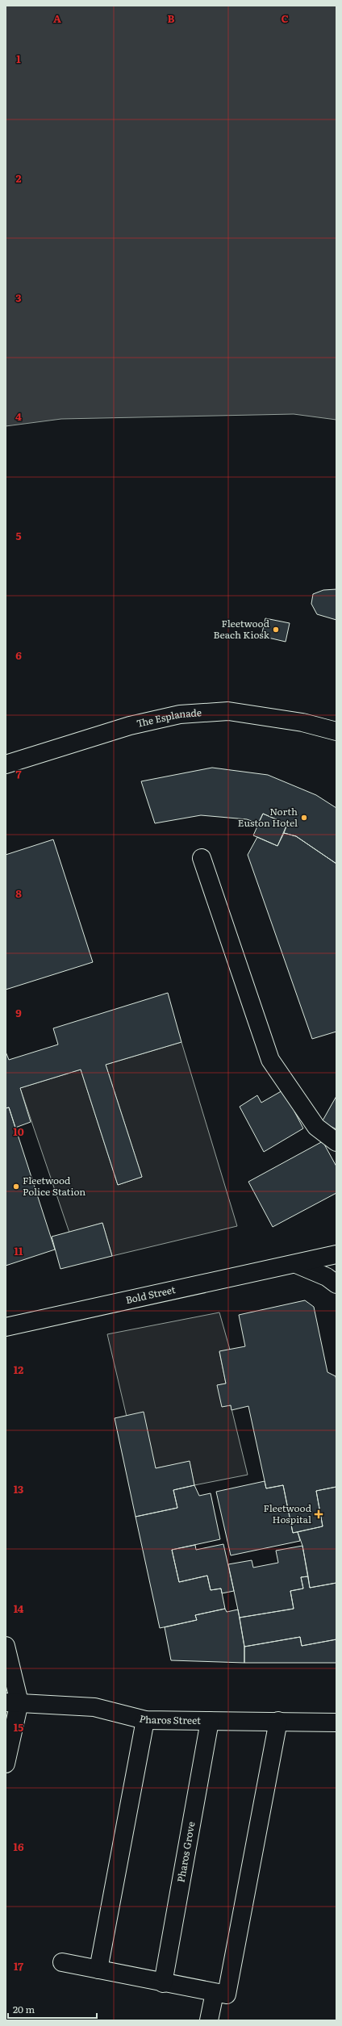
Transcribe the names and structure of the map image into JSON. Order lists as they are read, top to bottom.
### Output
{
  "streets": {
    "street": [
      "The Esplanade",
      "Bold Street",
      "Pharos Street",
      "Pharos Grove"
    ]
  },
  "crossings": [
    ["Pharos Street", "Pharos Grove"]
  ],
  "places": {
    "other": ["Fleetwood Beach Kiosk", "North Euston Hotel", "Fleetwood Police Station"],
    "health": ["Fleetwood Hospital"]
  },
  "scale_bar": "20 m",
  "grid": {
    "columns": ["A", "B", "C"],
    "rows": [
      "1",
      "2",
      "3",
      "4",
      "5",
      "6",
      "7",
      "8",
      "9",
      "10",
      "11",
      "12",
      "13",
      "14",
      "15",
      "16",
      "17"
    ]
  }
}
